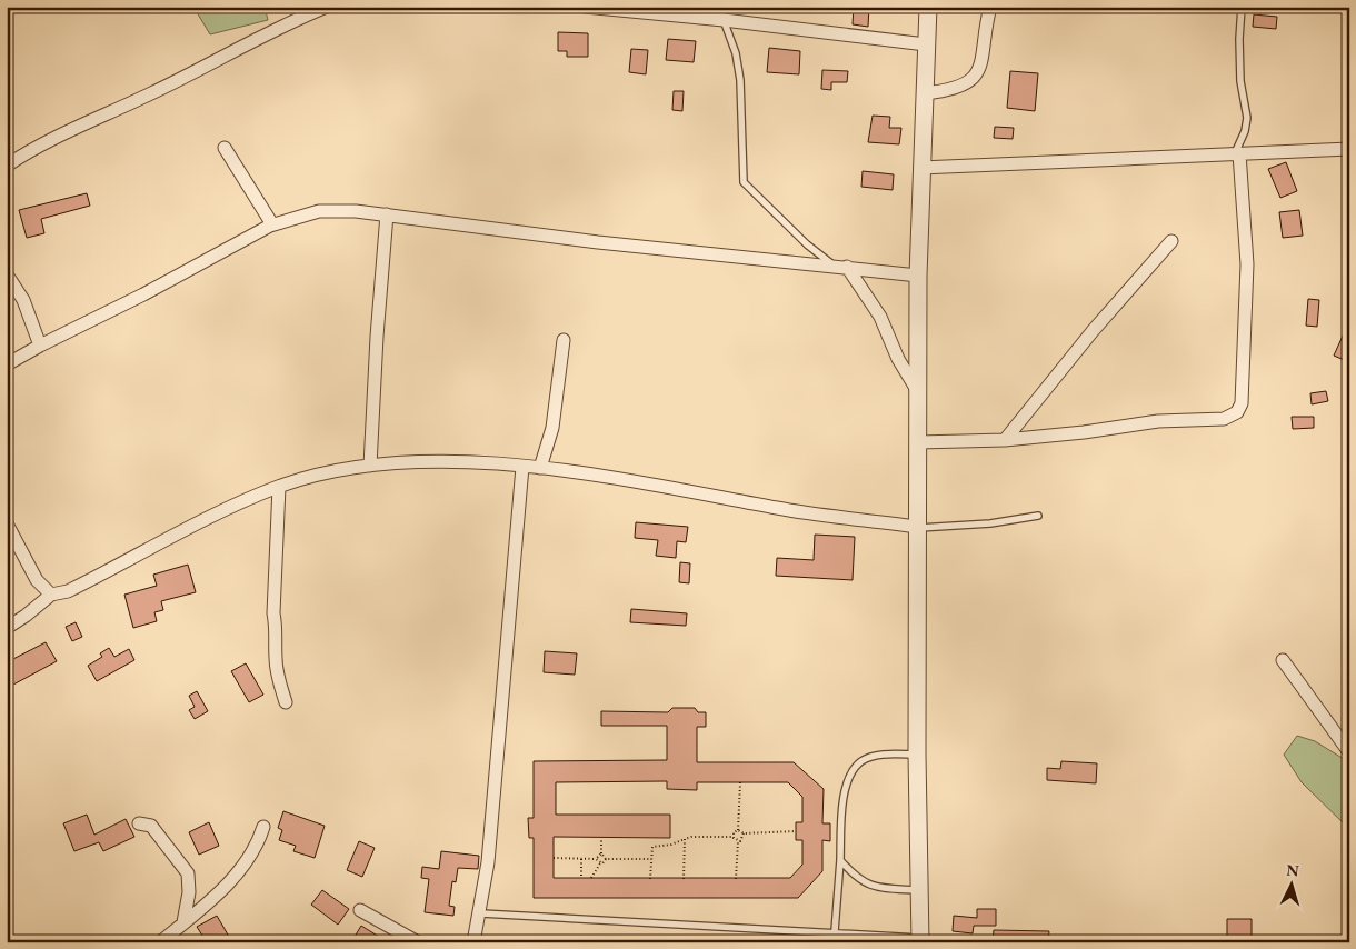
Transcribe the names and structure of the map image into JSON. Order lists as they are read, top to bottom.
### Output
{
  "north": "top"
}
